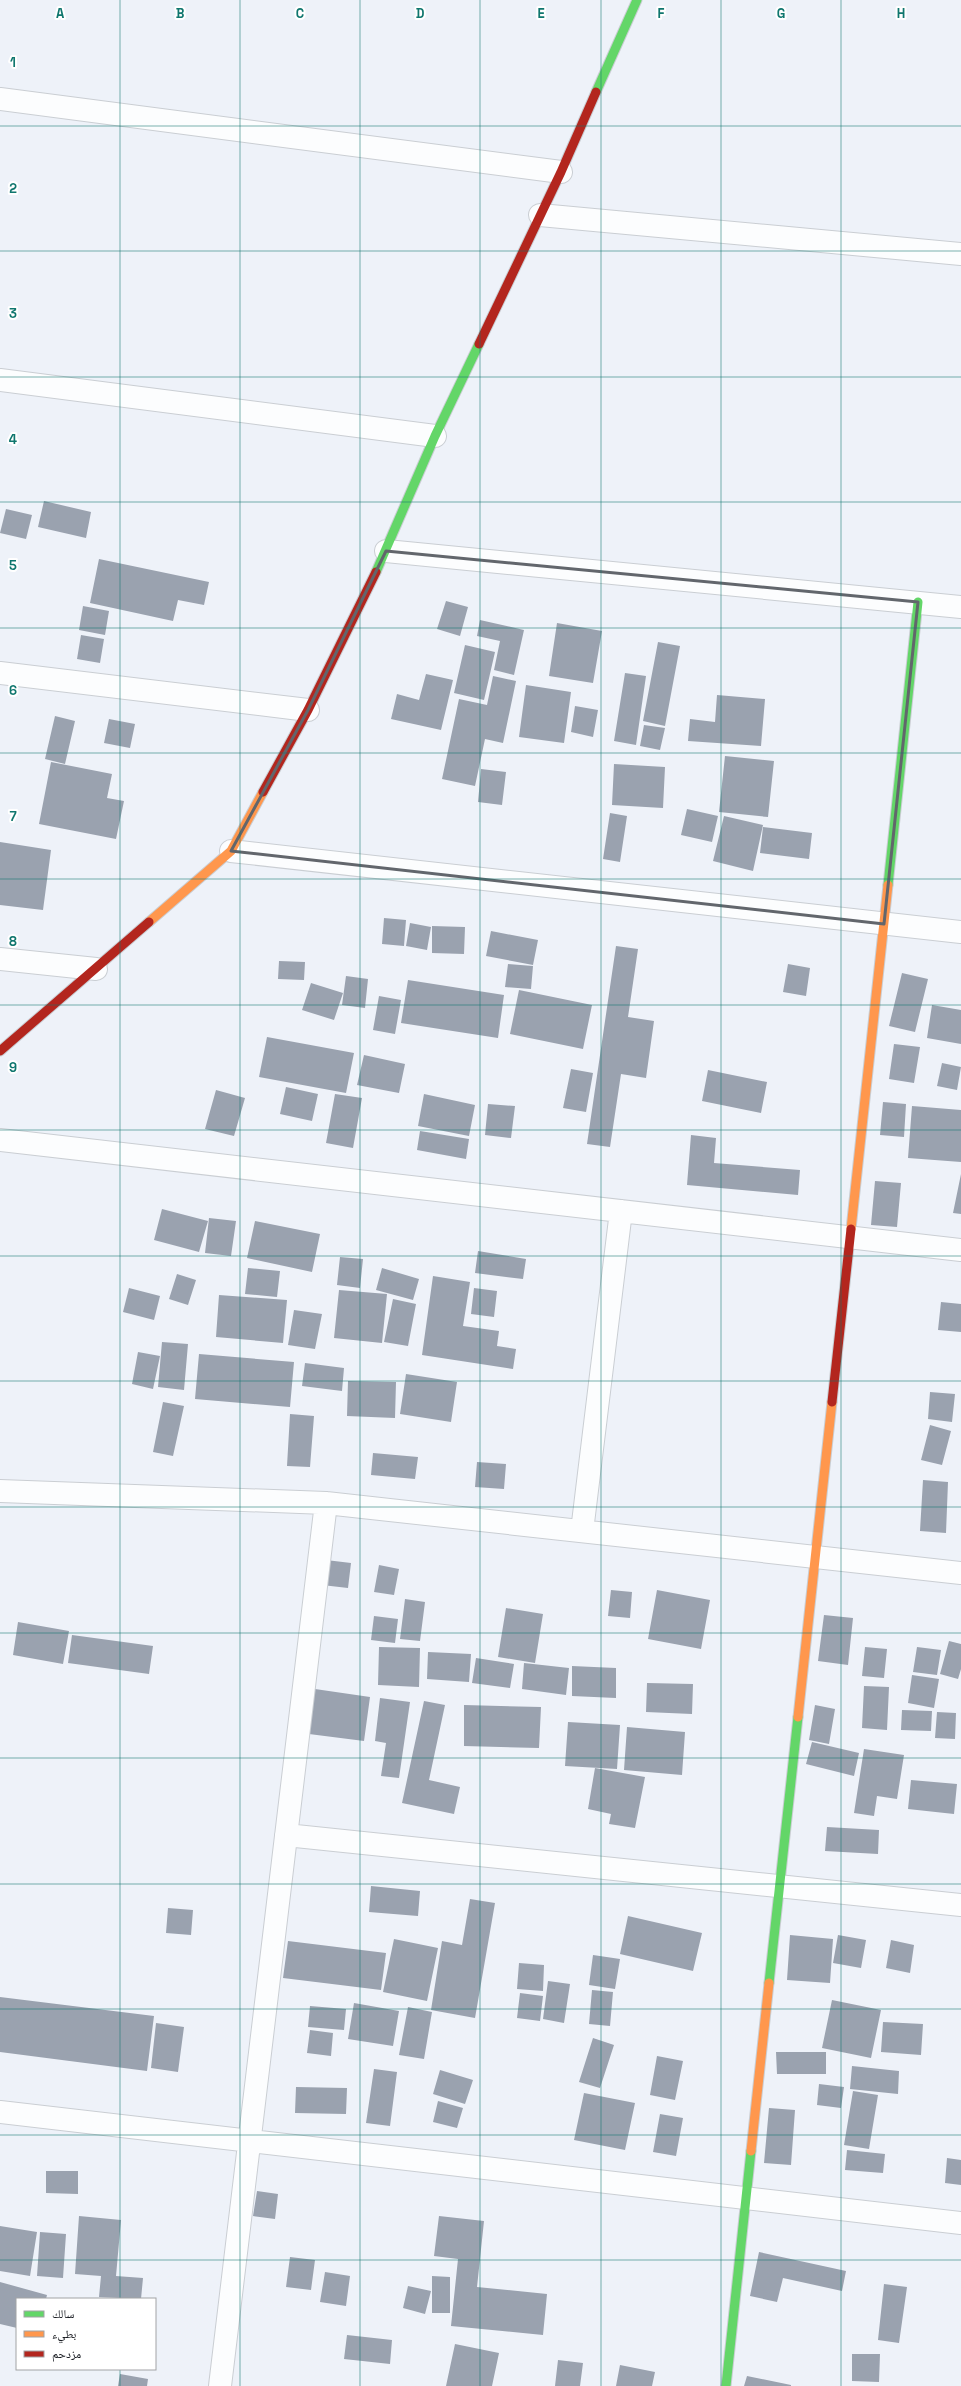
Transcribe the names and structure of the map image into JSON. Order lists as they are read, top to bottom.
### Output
{
  "legend": ["سالك", "بطيء", "مزدحم"],
  "grid": {
    "columns": [
      "A",
      "B",
      "C",
      "D",
      "E",
      "F",
      "G",
      "H"
    ],
    "rows": [
      "1",
      "2",
      "3",
      "4",
      "5",
      "6",
      "7",
      "8",
      "9"
    ]
  }
}
